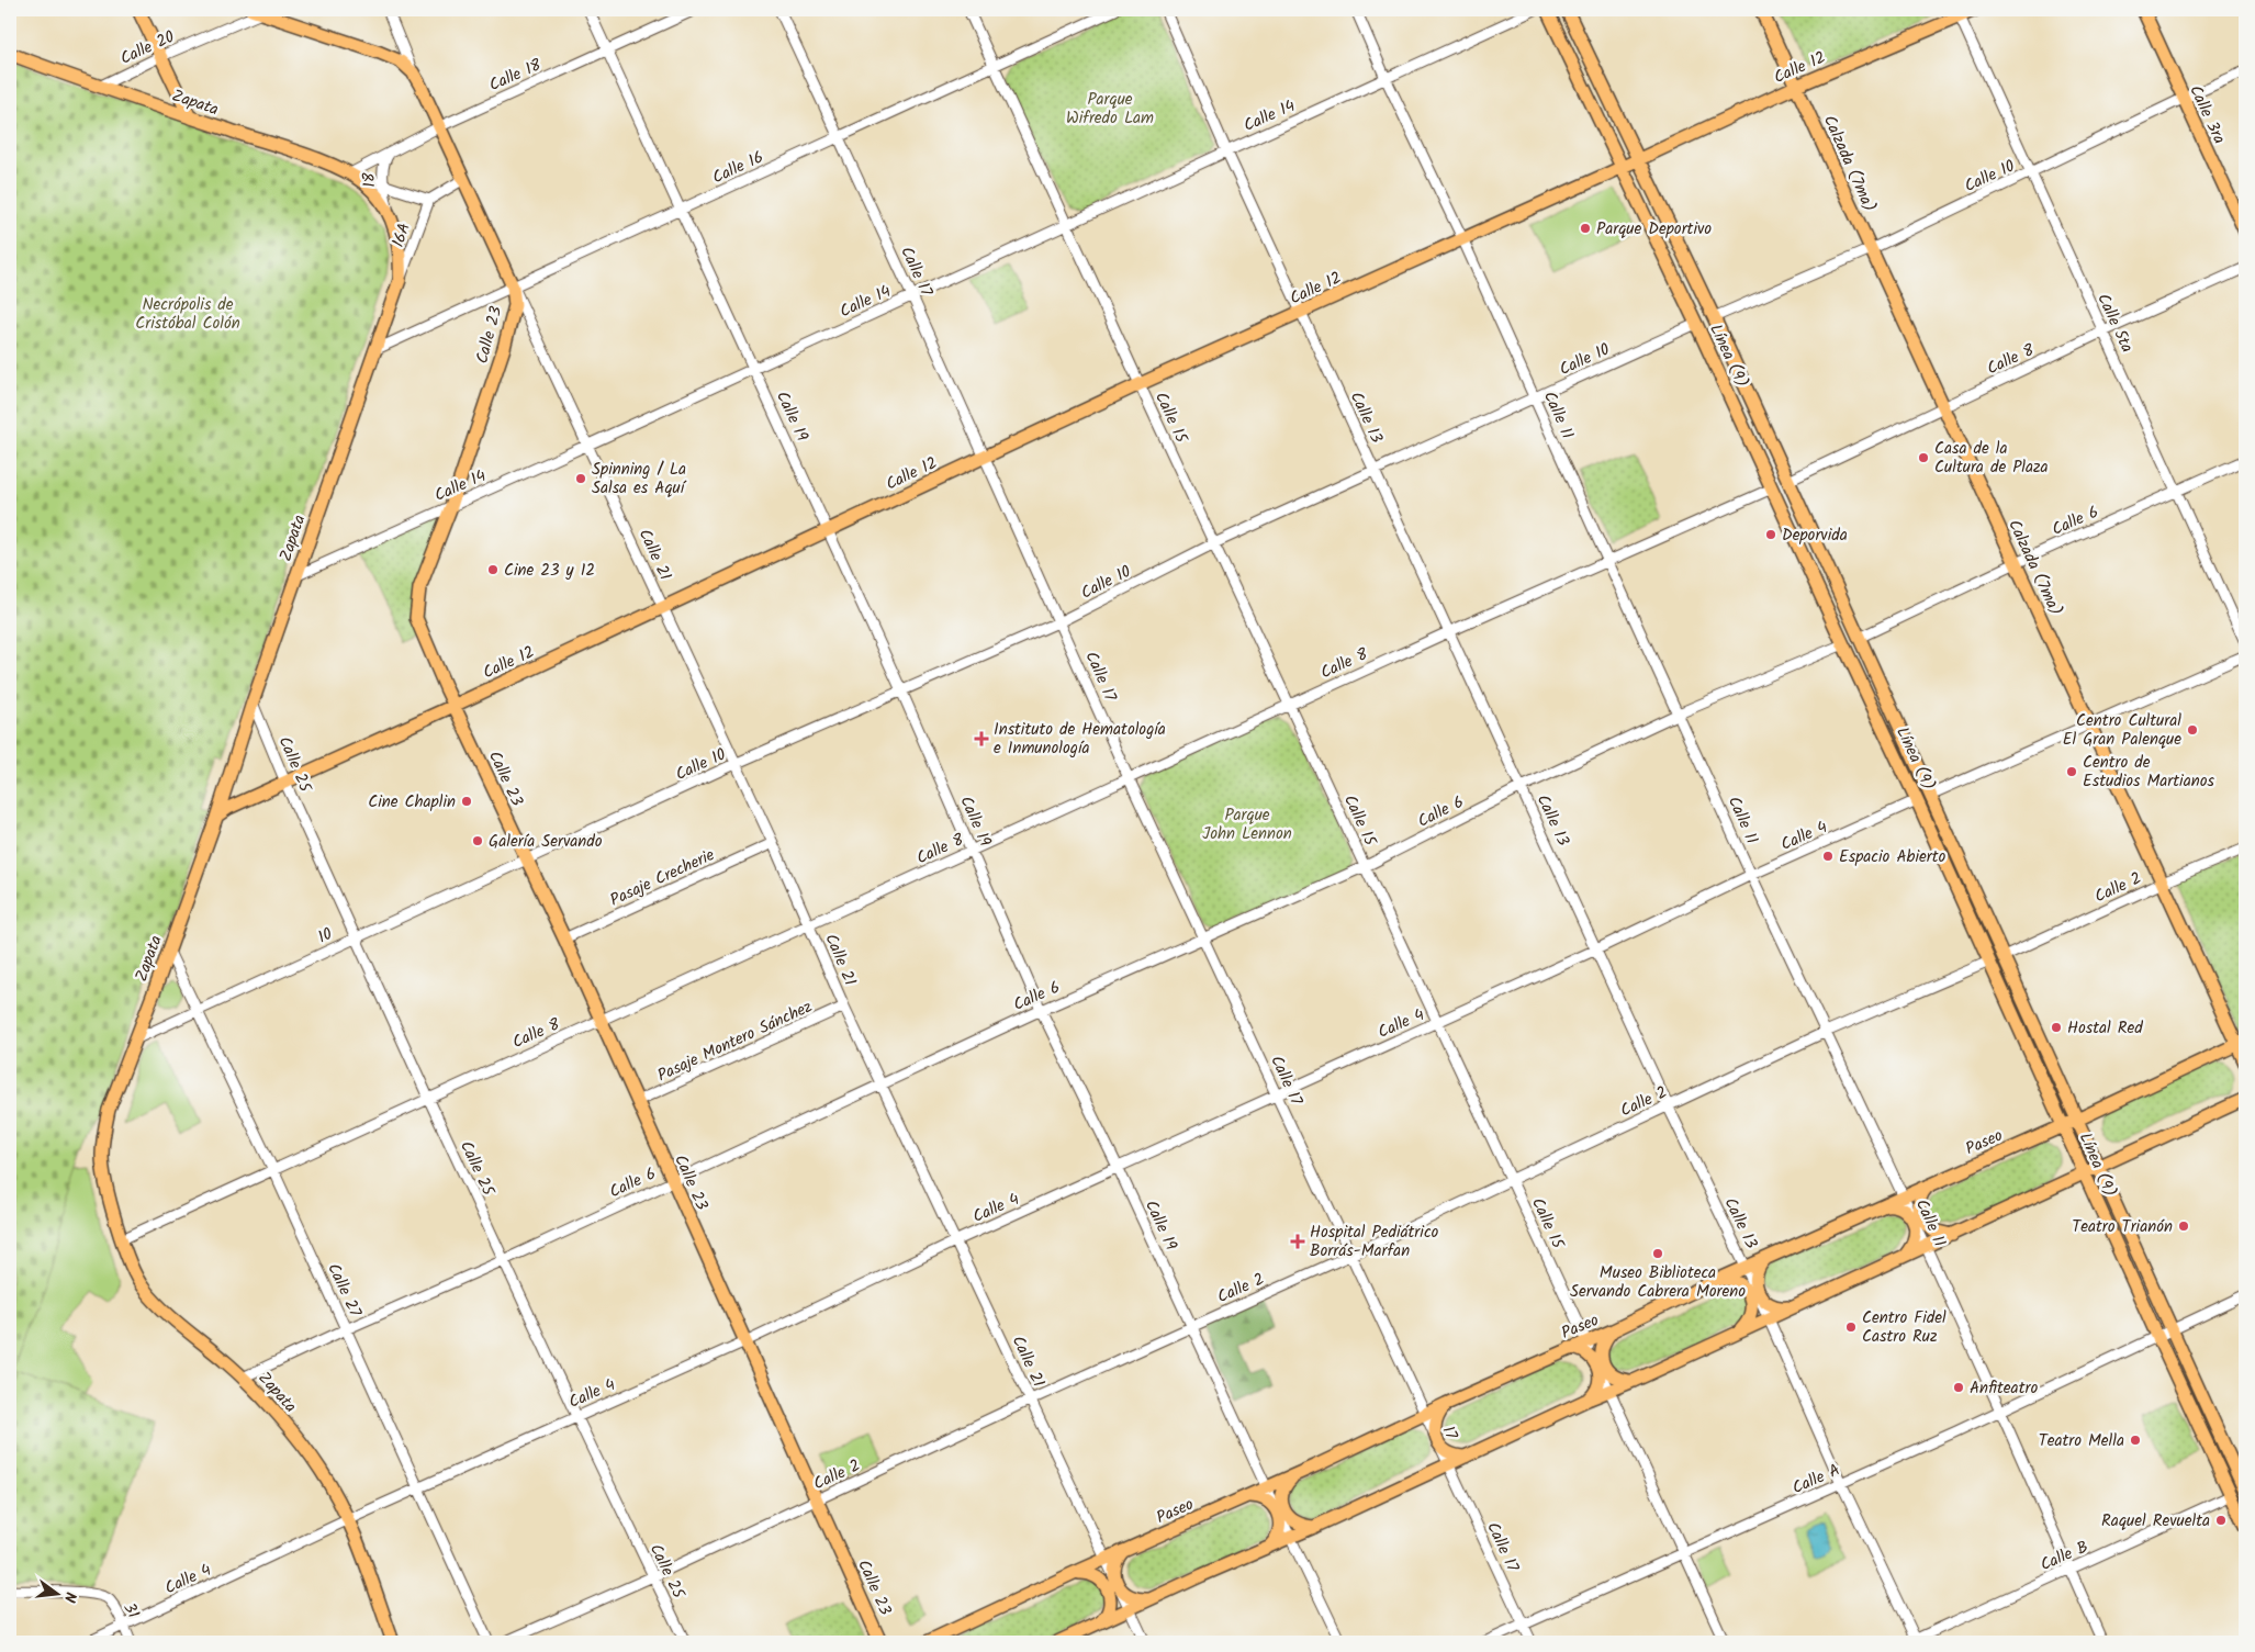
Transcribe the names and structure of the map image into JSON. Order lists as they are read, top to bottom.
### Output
{
  "streets": {
    "main road": [
      "Calle 12",
      "Zapata",
      "Calle 3ra",
      "Calzada (7ma)",
      "Calle 23",
      "Línea (9)",
      "Paseo"
    ],
    "street": [
      "Calle 20",
      "Calle 18",
      "Calle 14",
      "Calle 16",
      "Calle 10",
      "18",
      "16A",
      "Calle 17",
      "Calle 5ta",
      "Calle 8",
      "Calle 11",
      "Calle 19",
      "Calle 15",
      "Calle 13",
      "Calle 6",
      "Calle 21",
      "Calle 25",
      "Calle 4",
      "Pasaje Crecherie",
      "Calle 2",
      "10",
      "Pasaje Montero Sánchez",
      "Calle 27",
      "17",
      "Calle A",
      "Calle B",
      "31"
    ]
  },
  "crossings": [
    ["Calle 20", "Zapata"],
    ["Calle 20", "Calle 23"],
    ["Calle 12", "Zapata"],
    ["Calle 12", "Calzada (7ma)"],
    ["Calle 12", "Calle 17"],
    ["Calle 12", "Calle 5ta"],
    ["Calle 12", "Calle 23"],
    ["Calle 12", "Línea (9)"],
    ["Calle 12", "Calle 11"],
    ["Calle 12", "Calle 19"],
    ["Calle 12", "Calle 15"],
    ["Calle 12", "Calle 13"],
    ["Calle 12", "Calle 21"],
    ["Calle 12", "Calle 25"],
    ["Calle 18", "Zapata"],
    ["Calle 18", "18"],
    ["Calle 18", "Calle 23"],
    ["Calle 18", "Calle 19"],
    ["Zapata", "Calle 14"],
    ["Zapata", "Calle 16"],
    ["Zapata", "18"],
    ["Zapata", "16A"],
    ["Zapata", "Calle 8"],
    ["Zapata", "Calle 6"],
    ["Zapata", "Calle 25"],
    ["Zapata", "Calle 4"],
    ["Zapata", "10"],
    ["Zapata", "Calle 27"],
    ["Calle 3ra", "Calle 10"],
    ["Calle 14", "Calle 17"],
    ["Calle 14", "Calle 23"],
    ["Calle 14", "Calle 11"],
    ["Calle 14", "Calle 19"],
    ["Calle 14", "Calle 15"],
    ["Calle 14", "Calle 13"],
    ["Calle 14", "Calle 21"],
    ["Calzada (7ma)", "Calle 10"],
    ["Calzada (7ma)", "Calle 8"],
    ["Calzada (7ma)", "Calle 6"],
    ["Calzada (7ma)", "Calle 2"],
    ["Calzada (7ma)", "Paseo"],
    ["Calle 16", "Calle 17"],
    ["Calle 16", "Calle 23"],
    ["Calle 16", "Calle 19"],
    ["Calle 16", "Calle 15"],
    ["Calle 16", "Calle 21"],
    ["Calle 10", "Calle 17"],
    ["Calle 10", "Calle 5ta"],
    ["Calle 10", "Calle 23"],
    ["Calle 10", "Línea (9)"],
    ["Calle 10", "Calle 11"],
    ["Calle 10", "Calle 19"],
    ["Calle 10", "Calle 15"],
    ["Calle 10", "Calle 13"],
    ["Calle 10", "Calle 21"],
    ["Calle 10", "10"],
    ["Calle 17", "Calle 8"],
    ["Calle 17", "Calle 6"],
    ["Calle 17", "Calle 4"],
    ["Calle 17", "Calle 2"],
    ["Calle 17", "Paseo"],
    ["Calle 17", "17"],
    ["Calle 17", "Calle A"],
    ["Calle 5ta", "Calle 8"],
    ["Calle 5ta", "Calle 6"],
    ["Calle 23", "Calle 8"],
    ["Calle 23", "Calle 6"],
    ["Calle 23", "Calle 21"],
    ["Calle 23", "Calle 4"],
    ["Calle 23", "Pasaje Crecherie"],
    ["Calle 23", "Calle 2"],
    ["Calle 23", "10"],
    ["Calle 23", "Pasaje Montero Sánchez"],
    ["Línea (9)", "Calle 8"],
    ["Línea (9)", "Calle 6"],
    ["Línea (9)", "Calle 4"],
    ["Línea (9)", "Calle 2"],
    ["Línea (9)", "Paseo"],
    ["Línea (9)", "Calle A"],
    ["Línea (9)", "Calle B"],
    ["Calle 8", "Calle 11"],
    ["Calle 8", "Calle 19"],
    ["Calle 8", "Calle 15"],
    ["Calle 8", "Calle 13"],
    ["Calle 8", "Calle 21"],
    ["Calle 8", "Calle 25"],
    ["Calle 8", "Calle 27"],
    ["Calle 11", "Calle 6"],
    ["Calle 11", "Calle 4"],
    ["Calle 11", "Calle 2"],
    ["Calle 11", "Paseo"],
    ["Calle 11", "Calle A"],
    ["Calle 11", "Calle B"],
    ["Calle 19", "Calle 6"],
    ["Calle 19", "Calle 4"],
    ["Calle 19", "Calle 2"],
    ["Calle 19", "Paseo"],
    ["Calle 15", "Calle 6"],
    ["Calle 15", "Calle 4"],
    ["Calle 15", "Calle 2"],
    ["Calle 15", "Paseo"],
    ["Calle 15", "Calle A"],
    ["Calle 13", "Calle 6"],
    ["Calle 13", "Calle 4"],
    ["Calle 13", "Calle 2"],
    ["Calle 13", "Paseo"],
    ["Calle 13", "Calle A"],
    ["Calle 13", "Calle B"],
    ["Calle 6", "Calle 21"],
    ["Calle 6", "Calle 25"],
    ["Calle 6", "Calle 27"],
    ["Calle 21", "Calle 4"],
    ["Calle 21", "Pasaje Crecherie"],
    ["Calle 21", "Calle 2"],
    ["Calle 21", "Pasaje Montero Sánchez"],
    ["Calle 21", "Paseo"],
    ["Calle 25", "Calle 4"],
    ["Calle 25", "Calle 2"],
    ["Calle 25", "10"],
    ["Calle 4", "Calle 27"],
    ["Calle 4", "31"],
    ["10", "Calle 27"],
    ["Paseo", "17"]
  ],
  "parks": ["Parque Wifredo Lam", "Necrópolis de Cristóbal Colón", "Parque John Lennon"],
  "places": {
    "other": [
      "Parque Deportivo",
      "Casa de la Cultura de Plaza",
      "Spinning / La Salsa es Aquí",
      "Deporvida",
      "Cine 23 y 12",
      "Centro Cultural El Gran Palenque",
      "Centro de Estudios Martianos",
      "Cine Chaplin",
      "Galería Servando",
      "Espacio Abierto",
      "Hostal Red",
      "Teatro Trianón",
      "Museo Biblioteca Servando Cabrera Moreno",
      "Centro Fidel Castro Ruz",
      "Anfiteatro",
      "Teatro Mella",
      "Raquel Revuelta"
    ],
    "health": ["Instituto de Hematología e Inmunología", "Hospital Pediátrico Borrás-Marfan"]
  },
  "north": "right"
}
